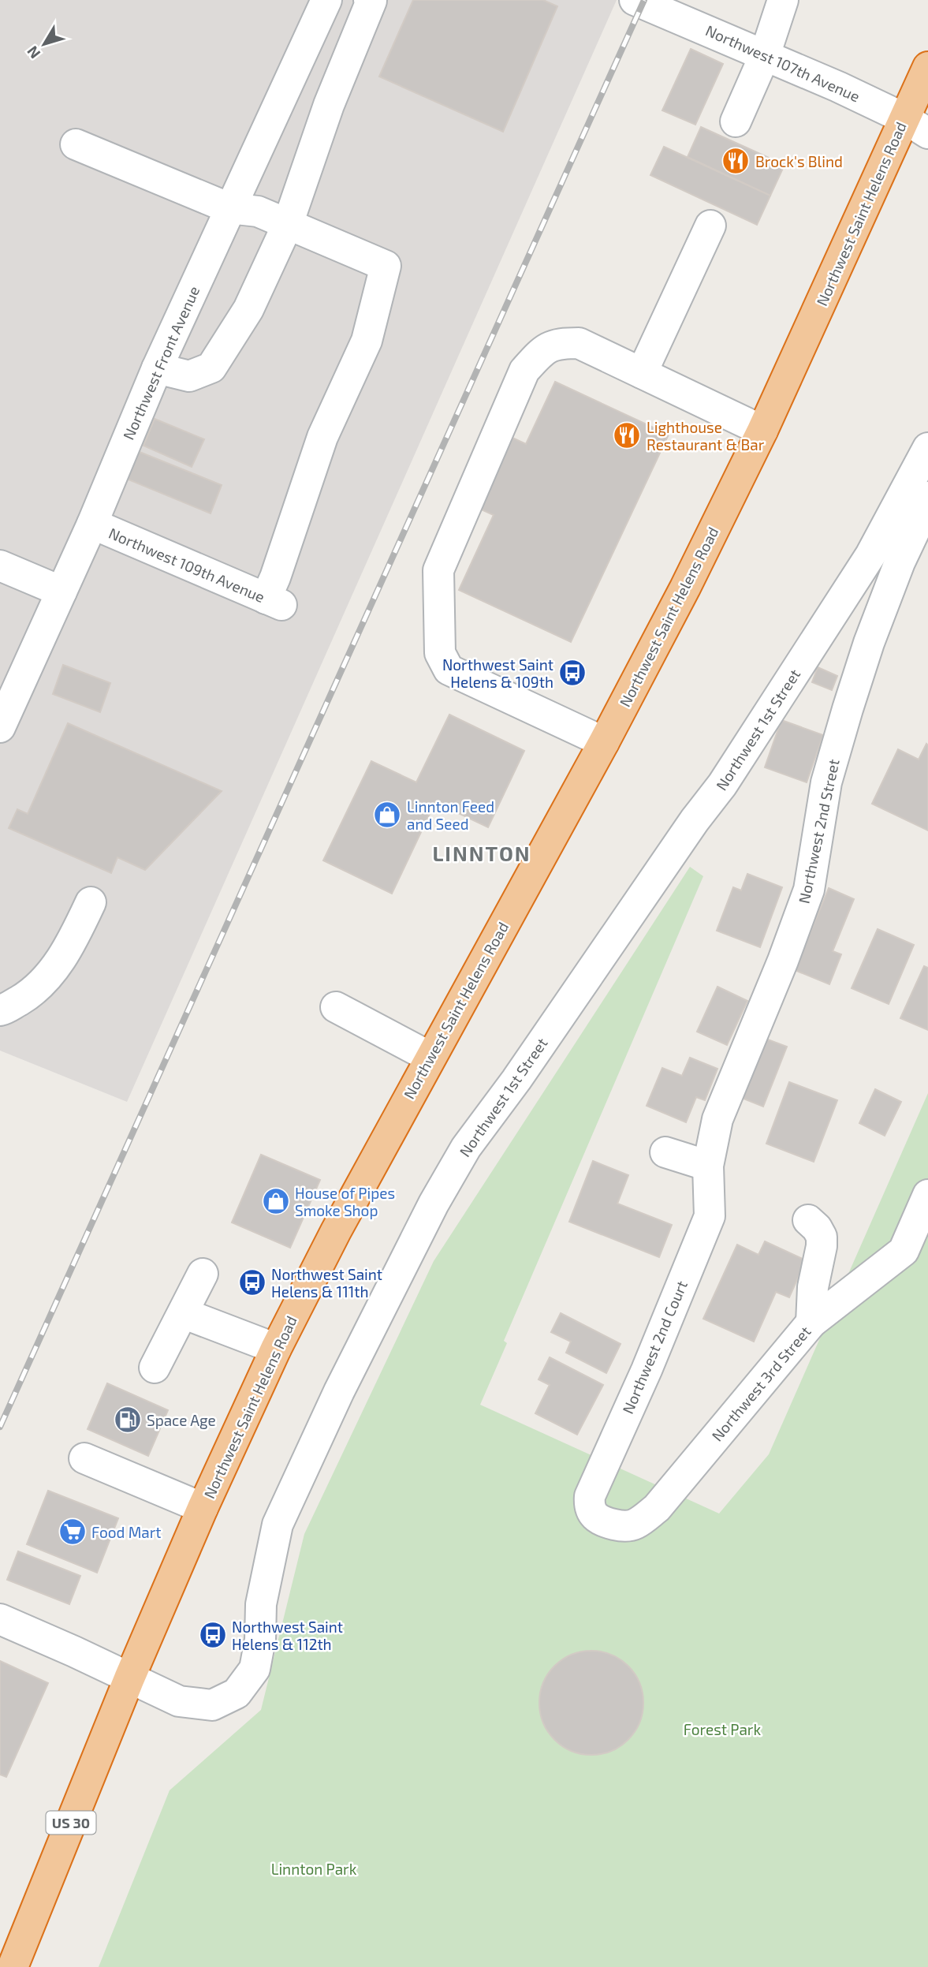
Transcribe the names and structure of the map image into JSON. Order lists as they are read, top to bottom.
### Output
{
  "streets": {
    "highway": ["Northwest Saint Helens Road", "US 30"],
    "street": [
      "Northwest 107th Avenue",
      "Northwest Front Avenue",
      "Northwest 109th Avenue",
      "Northwest 1st Street",
      "Northwest 2nd Street",
      "Northwest 2nd Court",
      "Northwest 3rd Street"
    ]
  },
  "crossings": [
    ["Northwest 107th Avenue", "Northwest Saint Helens Road"],
    ["Northwest Saint Helens Road", "Northwest 1st Street"],
    ["Northwest Front Avenue", "Northwest 109th Avenue"],
    ["Northwest 2nd Street", "Northwest 2nd Court"],
    ["Northwest 2nd Court", "Northwest 3rd Street"]
  ],
  "districts": ["LINNTON"],
  "parks": ["Forest Park", "Linnton Park"],
  "places": {
    "restaurant": ["Brock's Blind", "Lighthouse Restaurant & Bar"],
    "bus stop": ["Northwest Saint Helens & 109th", "Northwest Saint Helens & 111th", "Northwest Saint Helens & 112th"],
    "shop": ["Linnton Feed and Seed", "House of Pipes Smoke Shop"],
    "fuel station": ["Space Age"],
    "supermarket": ["Food Mart"]
  },
  "north": "bottom left"
}
